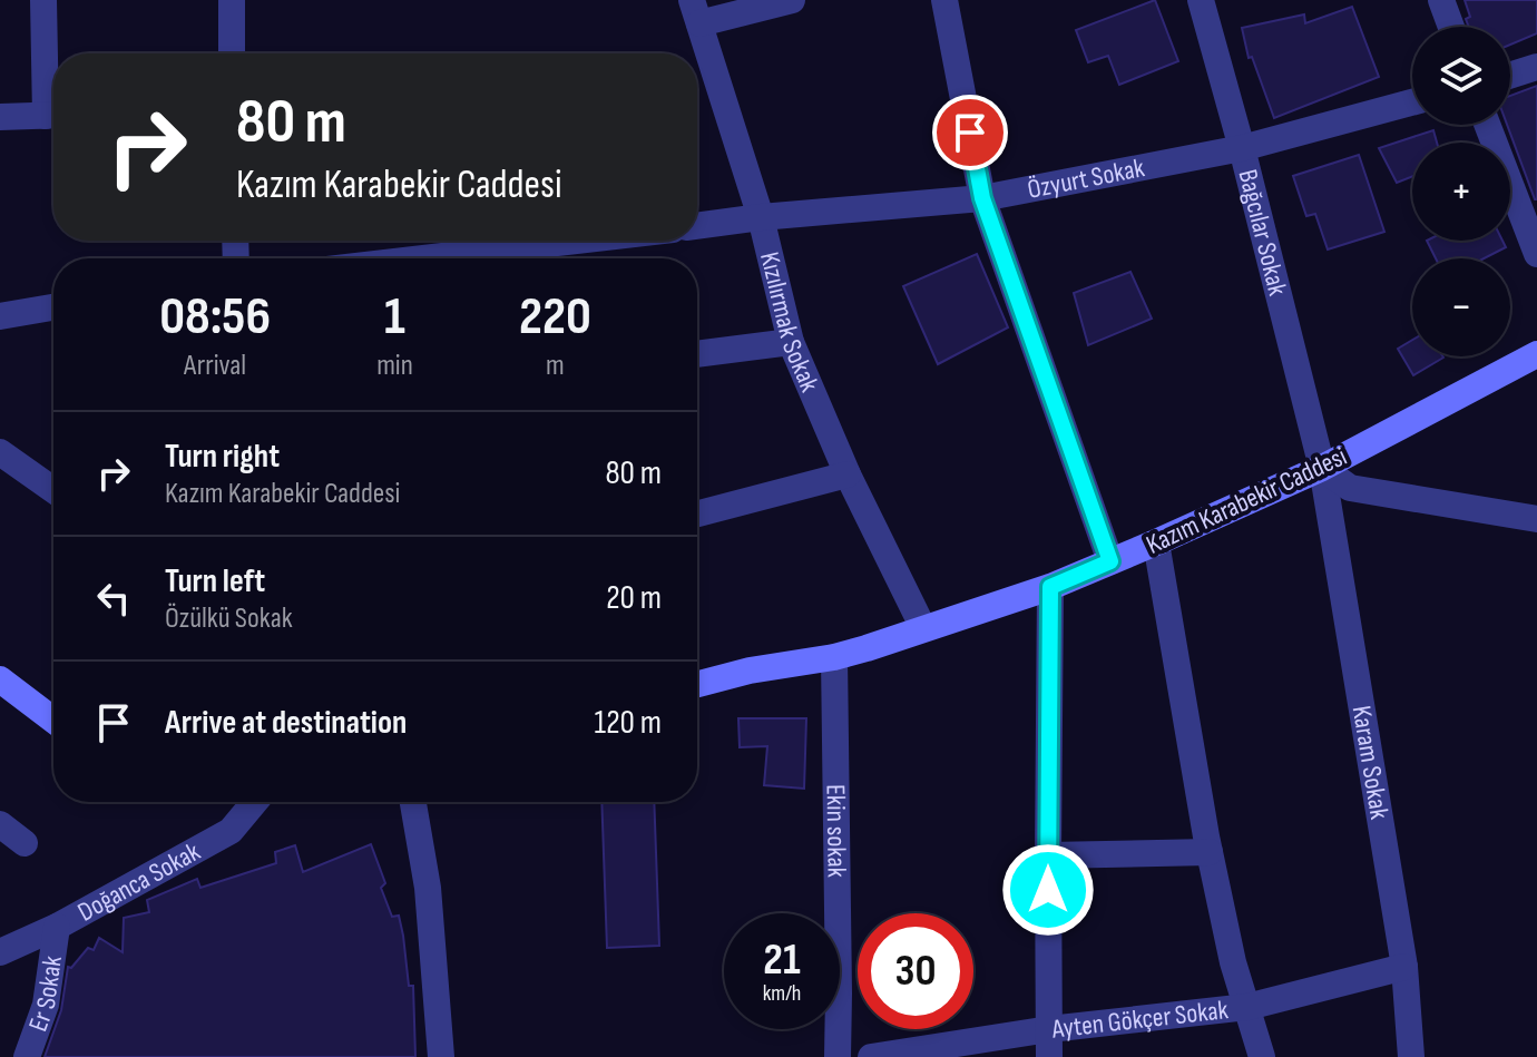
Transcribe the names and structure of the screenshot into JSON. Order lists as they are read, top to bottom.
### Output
{
  "streets": {
    "street": [
      "Özyurt Sokak",
      "Bağcılar Sokak",
      "Kızılırmak Sokak",
      "Kazım Karabekir Caddesi",
      "Karam Sokak",
      "Ekin sokak",
      "Doğanca Sokak",
      "Er Sokak",
      "Ayten Gökçer Sokak"
    ]
  },
  "crossings": [
    ["Özyurt Sokak", "Bağcılar Sokak"],
    ["Özyurt Sokak", "Kızılırmak Sokak"],
    ["Bağcılar Sokak", "Kazım Karabekir Caddesi"],
    ["Bağcılar Sokak", "Karam Sokak"],
    ["Kızılırmak Sokak", "Kazım Karabekir Caddesi"],
    ["Kazım Karabekir Caddesi", "Karam Sokak"],
    ["Kazım Karabekir Caddesi", "Ekin sokak"],
    ["Karam Sokak", "Ayten Gökçer Sokak"],
    ["Doğanca Sokak", "Er Sokak"]
  ],
  "page": {
    "map_buttons": ["+", "−"],
    "turn": ["80 m", "Kazım Karabekir Caddesi"],
    "eta": [
      "08:56",
      "Arrival",
      "1",
      "min",
      "220",
      "m"
    ],
    "list": [
      {
        "name": "Turn right",
        "note": "Kazım Karabekir Caddesi",
        "value": "80 m"
      },
      {
        "name": "Turn left",
        "note": "Özülkü Sokak",
        "value": "20 m"
      },
      {
        "name": "Arrive at destination",
        "value": "120 m"
      }
    ],
    "speed": "21 km/h",
    "limit": "30"
  }
}
